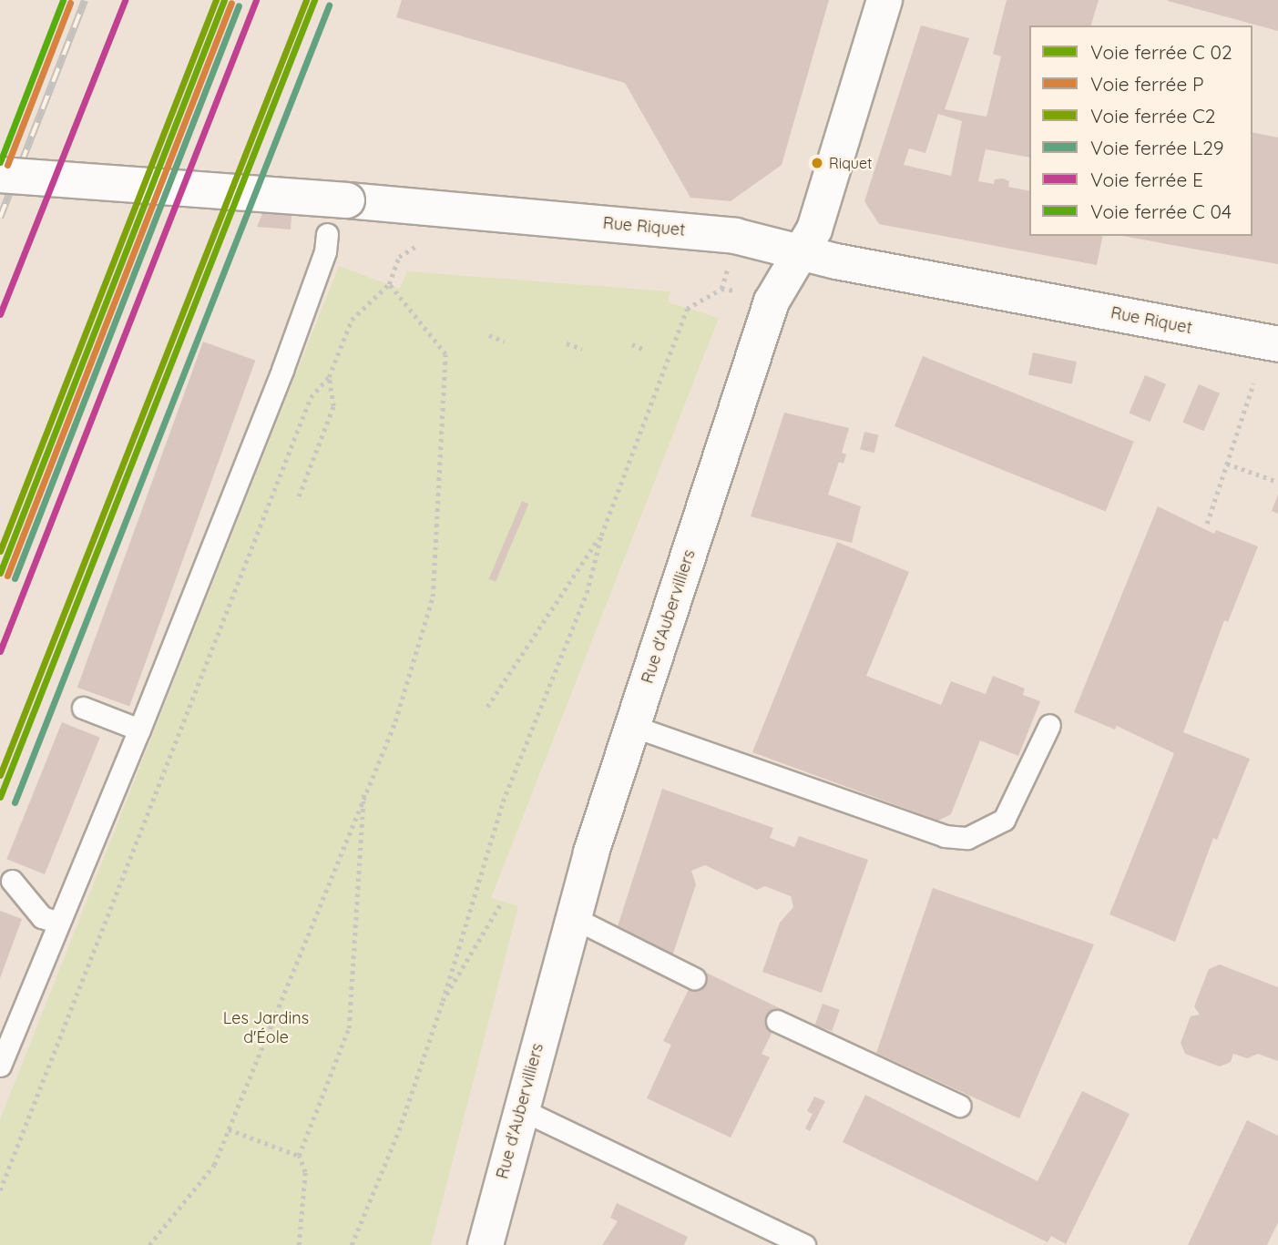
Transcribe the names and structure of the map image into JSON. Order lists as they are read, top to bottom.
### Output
{
  "streets": {
    "street": ["Rue Riquet", "Rue d'Aubervilliers"]
  },
  "crossings": [
    ["Rue Riquet", "Rue d'Aubervilliers"]
  ],
  "parks": ["Les Jardins d'Éole"],
  "places": ["Riquet"],
  "lines": [
    "rail line C2",
    "rail line E",
    "rail line P",
    "rail line L29"
  ],
  "legend": [
    "Voie ferrée C 02",
    "Voie ferrée P",
    "Voie ferrée C2",
    "Voie ferrée L29",
    "Voie ferrée E",
    "Voie ferrée C 04"
  ]
}
